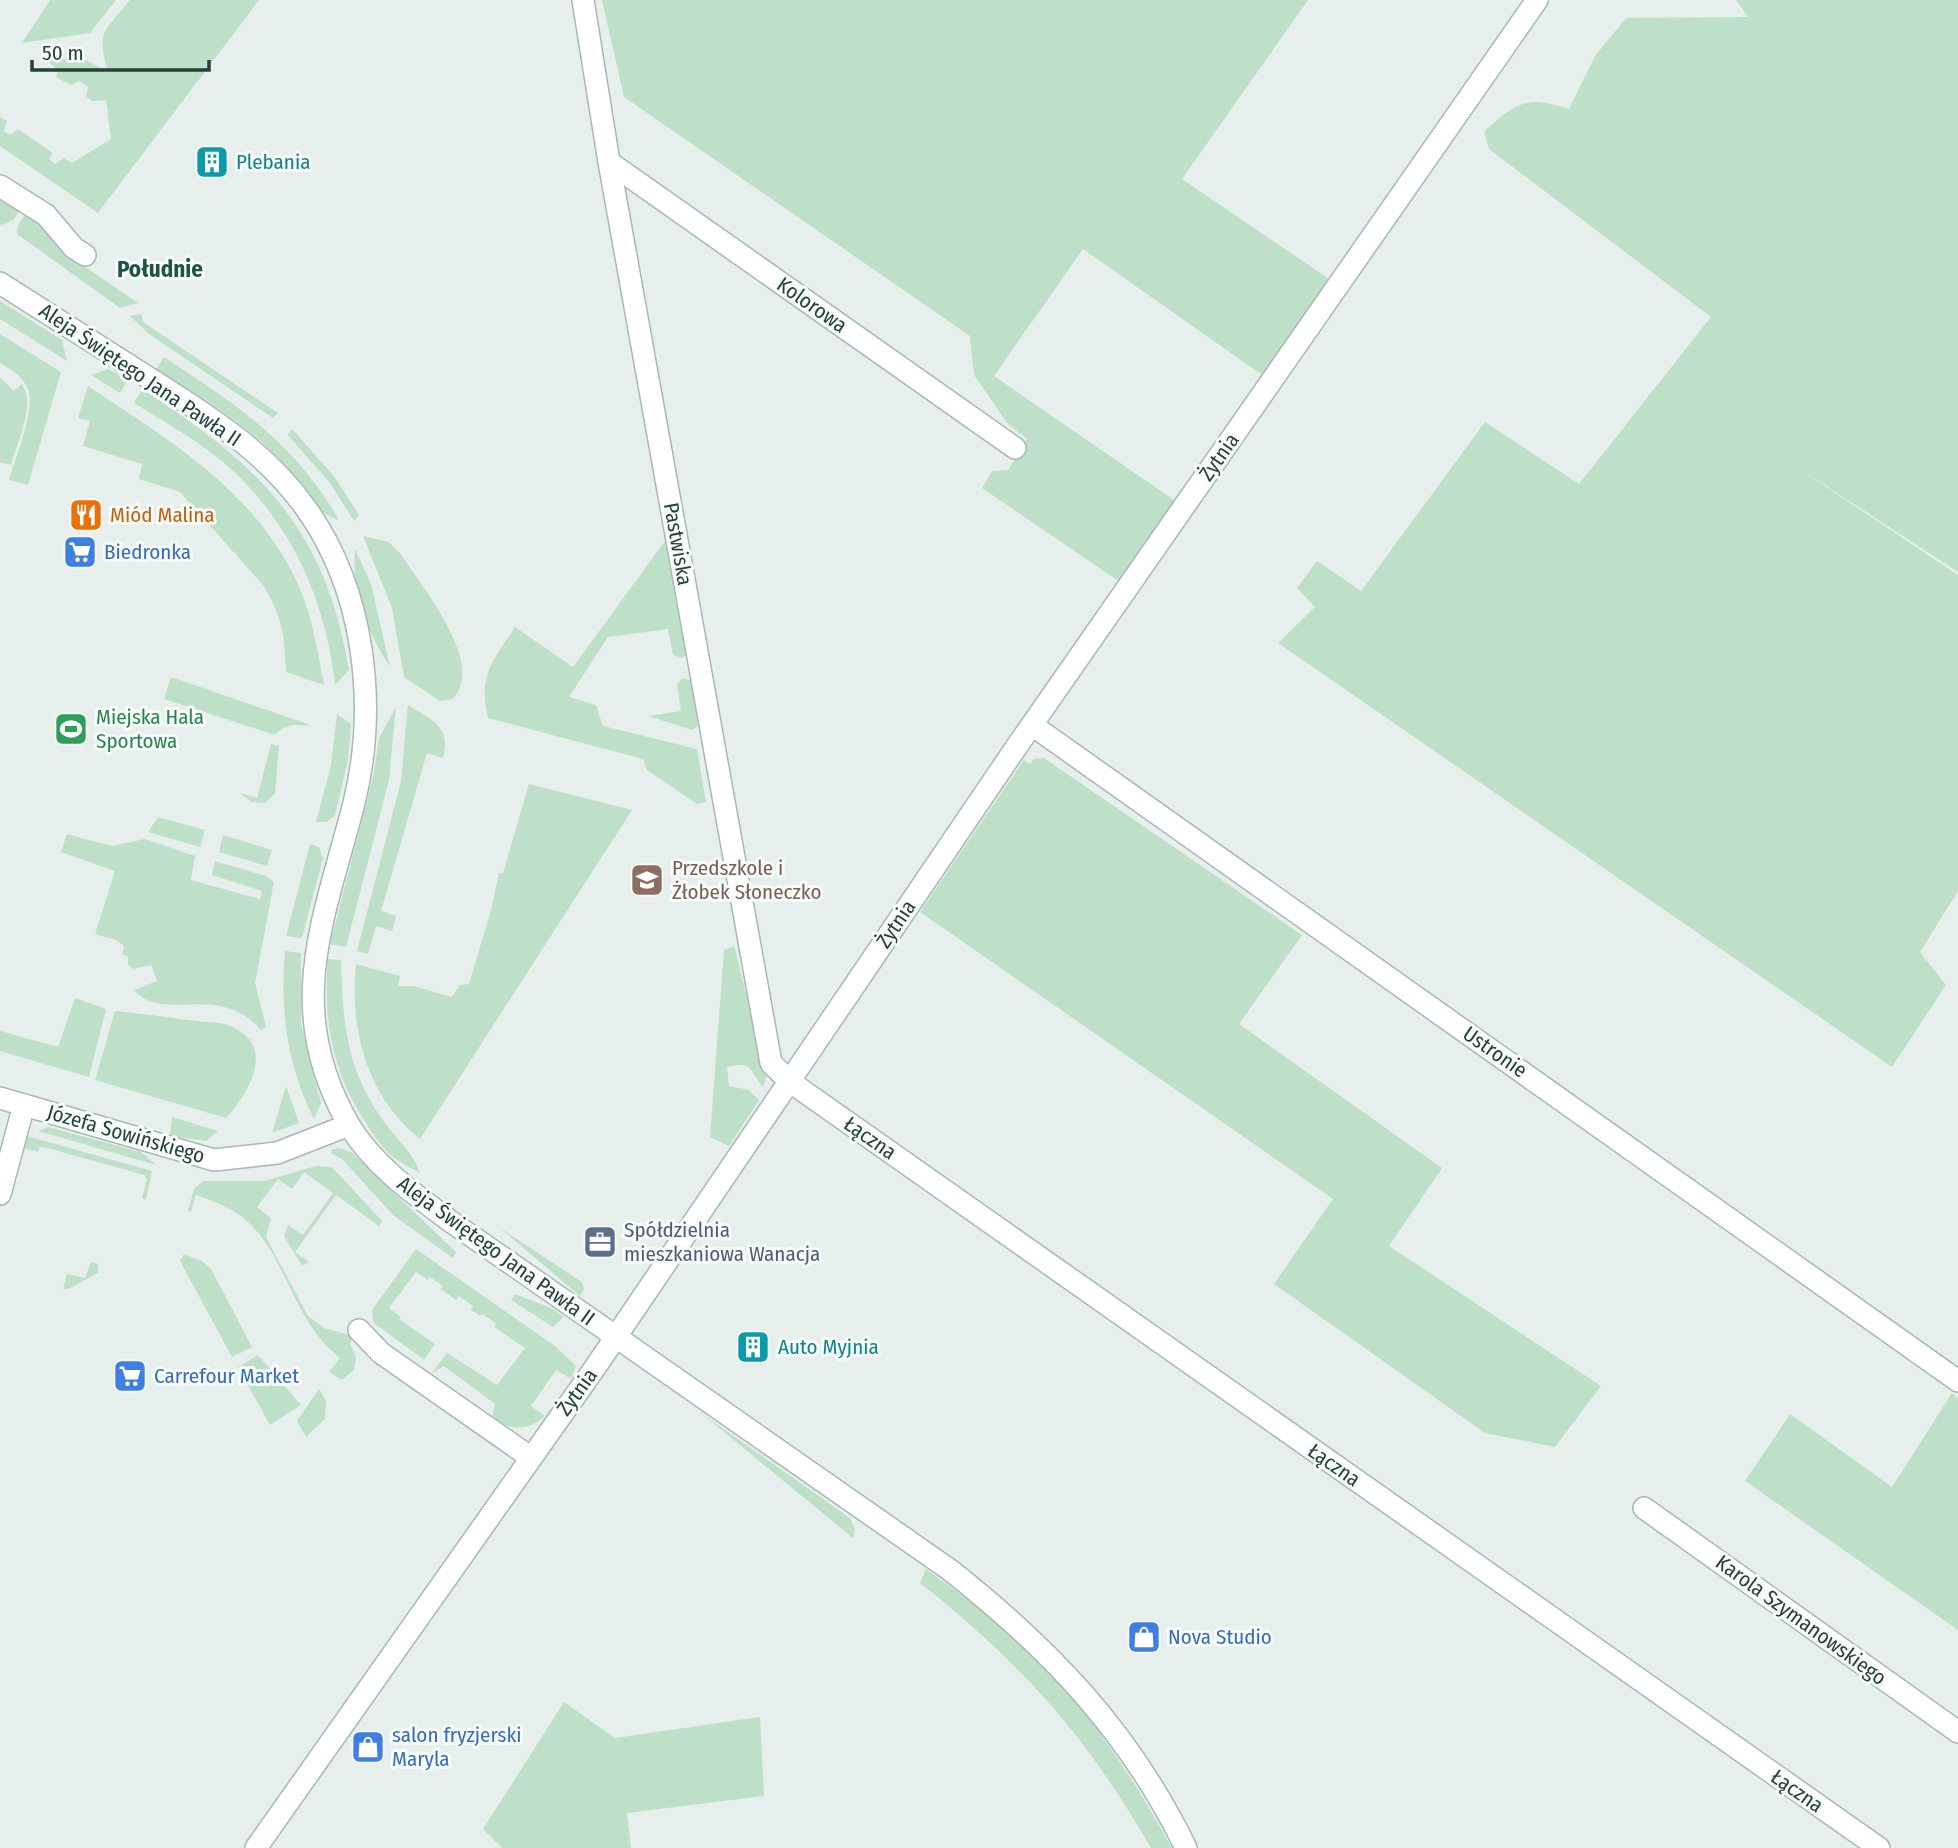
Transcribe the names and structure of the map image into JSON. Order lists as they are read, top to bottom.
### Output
{
  "streets": {
    "street": [
      "Kolorowa",
      "Aleja Świętego Jana Pawła II",
      "Żytnia",
      "Pastwiska",
      "Ustronie",
      "Józefa Sowińskiego",
      "Łączna",
      "Karola Szymanowskiego"
    ]
  },
  "crossings": [
    ["Kolorowa", "Pastwiska"],
    ["Aleja Świętego Jana Pawła II", "Żytnia"],
    ["Aleja Świętego Jana Pawła II", "Józefa Sowińskiego"],
    ["Żytnia", "Pastwiska"],
    ["Żytnia", "Ustronie"],
    ["Żytnia", "Łączna"],
    ["Pastwiska", "Łączna"]
  ],
  "districts": ["Południe"],
  "places": {
    "building": ["Plebania", "Auto Myjnia"],
    "restaurant": ["Miód Malina"],
    "supermarket": ["Biedronka", "Carrefour Market"],
    "sports": ["Miejska Hala Sportowa"],
    "school or university": ["Przedszkole i Żłobek Słoneczko"],
    "office": ["Spółdzielnia mieszkaniowa Wanacja"],
    "shop": ["Nova Studio", "salon fryzjerski Maryla"]
  },
  "scale_bar": "50 m"
}
